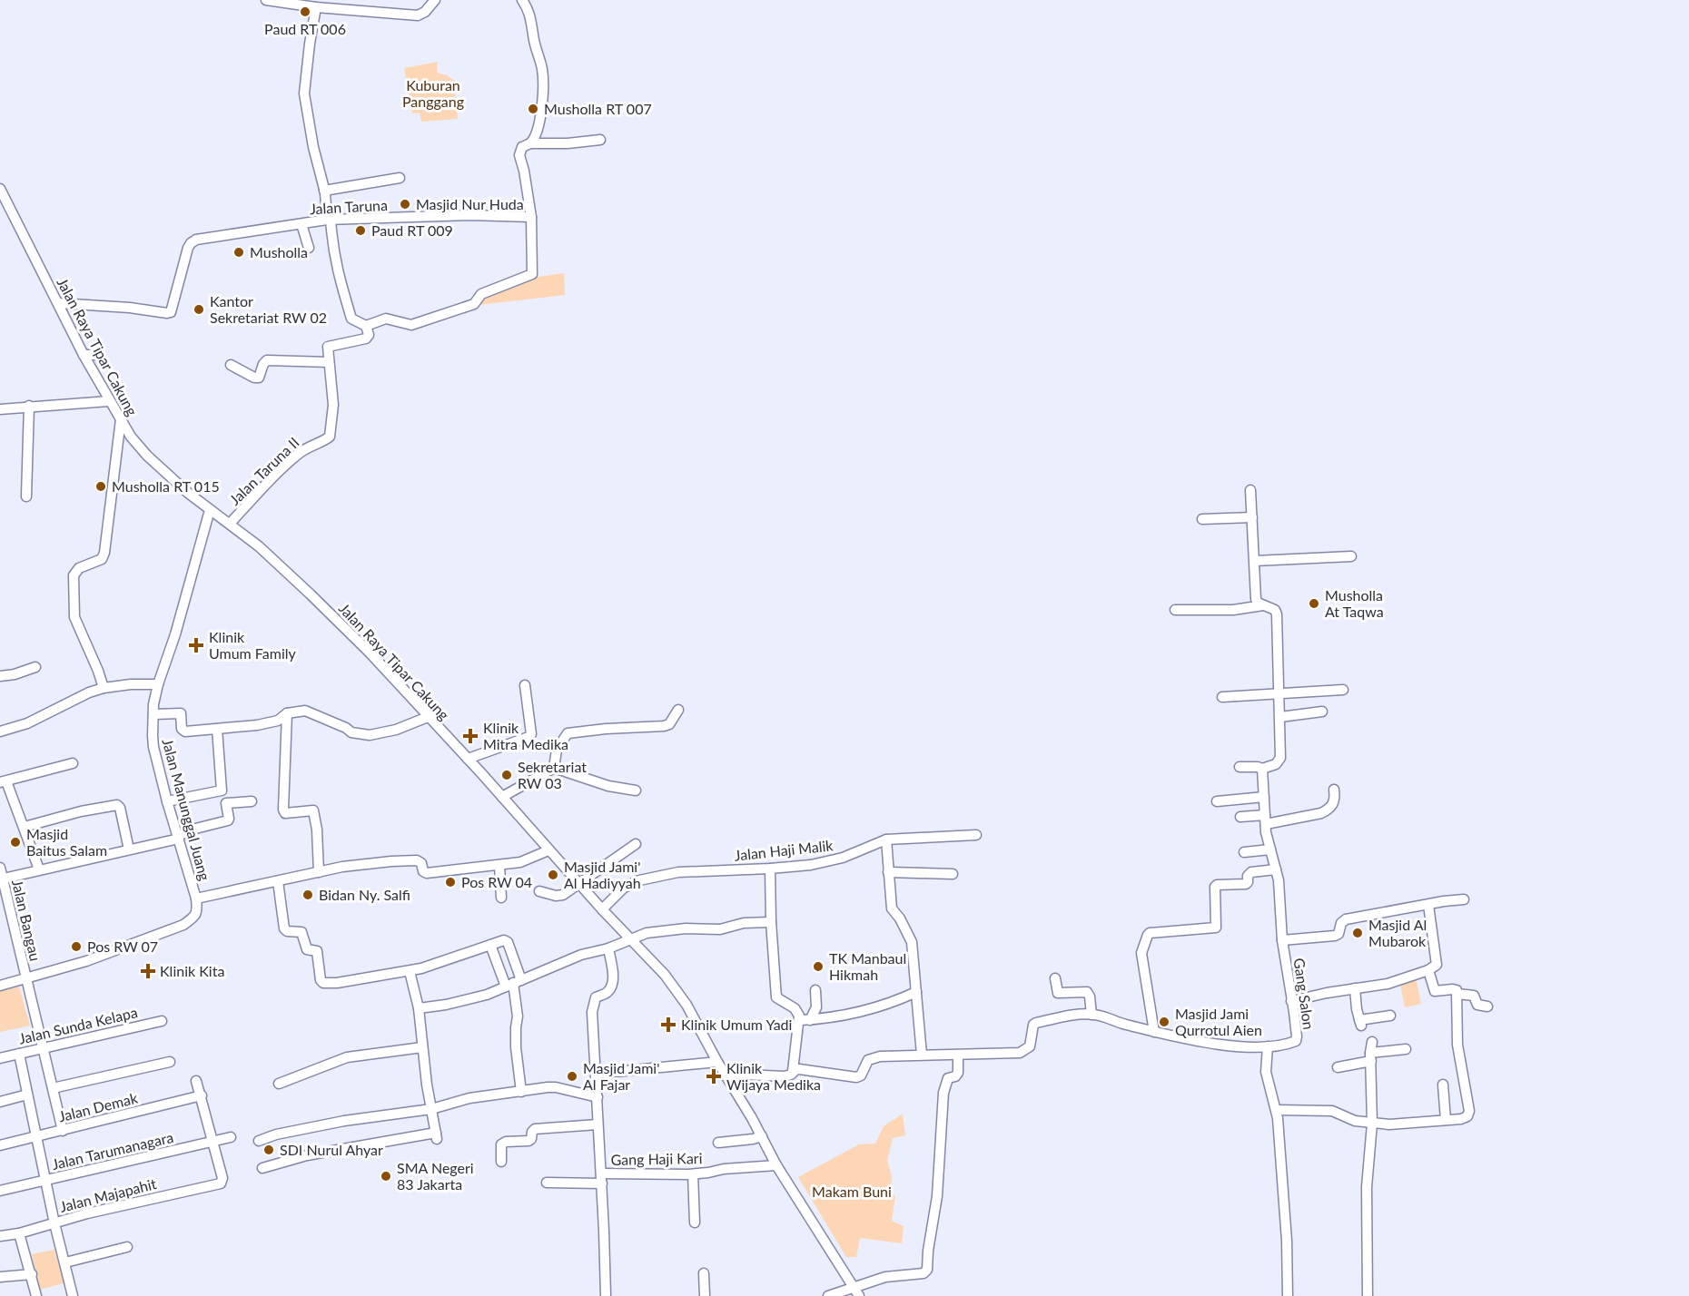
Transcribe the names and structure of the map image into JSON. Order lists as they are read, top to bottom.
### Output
{
  "streets": {
    "street": [
      "Jalan Taruna",
      "Jalan Raya Tipar Cakung",
      "Jalan Taruna II",
      "Jalan Manunggal Juang",
      "Jalan Haji Malik",
      "Jalan Bangau",
      "Gang Salon",
      "Jalan Sunda Kelapa",
      "Jalan Demak",
      "Jalan Tarumanagara",
      "Gang Haji Kari",
      "Jalan Majapahit"
    ]
  },
  "crossings": [
    ["Jalan Taruna", "Jalan Raya Tipar Cakung"],
    ["Jalan Raya Tipar Cakung", "Jalan Taruna II"],
    ["Jalan Raya Tipar Cakung", "Jalan Manunggal Juang"],
    ["Jalan Raya Tipar Cakung", "Jalan Haji Malik"],
    ["Jalan Raya Tipar Cakung", "Gang Salon"],
    ["Jalan Raya Tipar Cakung", "Gang Haji Kari"],
    ["Jalan Manunggal Juang", "Jalan Bangau"],
    ["Jalan Bangau", "Jalan Sunda Kelapa"],
    ["Jalan Bangau", "Jalan Demak"],
    ["Jalan Tarumanagara", "Jalan Majapahit"]
  ],
  "parks": ["Kuburan Panggang", "Makam Buni"],
  "places": {
    "other": [
      "Paud RT 006",
      "Musholla RT 007",
      "Masjid Nur Huda",
      "Paud RT 009",
      "Musholla",
      "Kantor Sekretariat RW 02",
      "Musholla RT 015",
      "Musholla At Taqwa",
      "Sekretariat RW 03",
      "Masjid Baitus Salam",
      "Masjid Jami' Al Hadiyyah",
      "Pos RW 04",
      "Bidan Ny. Salfi",
      "Masjid Al Mubarok",
      "Pos RW 07",
      "TK Manbaul Hikmah",
      "Masjid Jami Qurrotul Aien",
      "Masjid Jami' Al Fajar",
      "SDI Nurul Ahyar",
      "SMA Negeri 83 Jakarta"
    ],
    "health": [
      "Klinik Umum Family",
      "Klinik Mitra Medika",
      "Klinik Kita",
      "Klinik Umum Yadi",
      "Klinik Wijaya Medika"
    ]
  }
}
